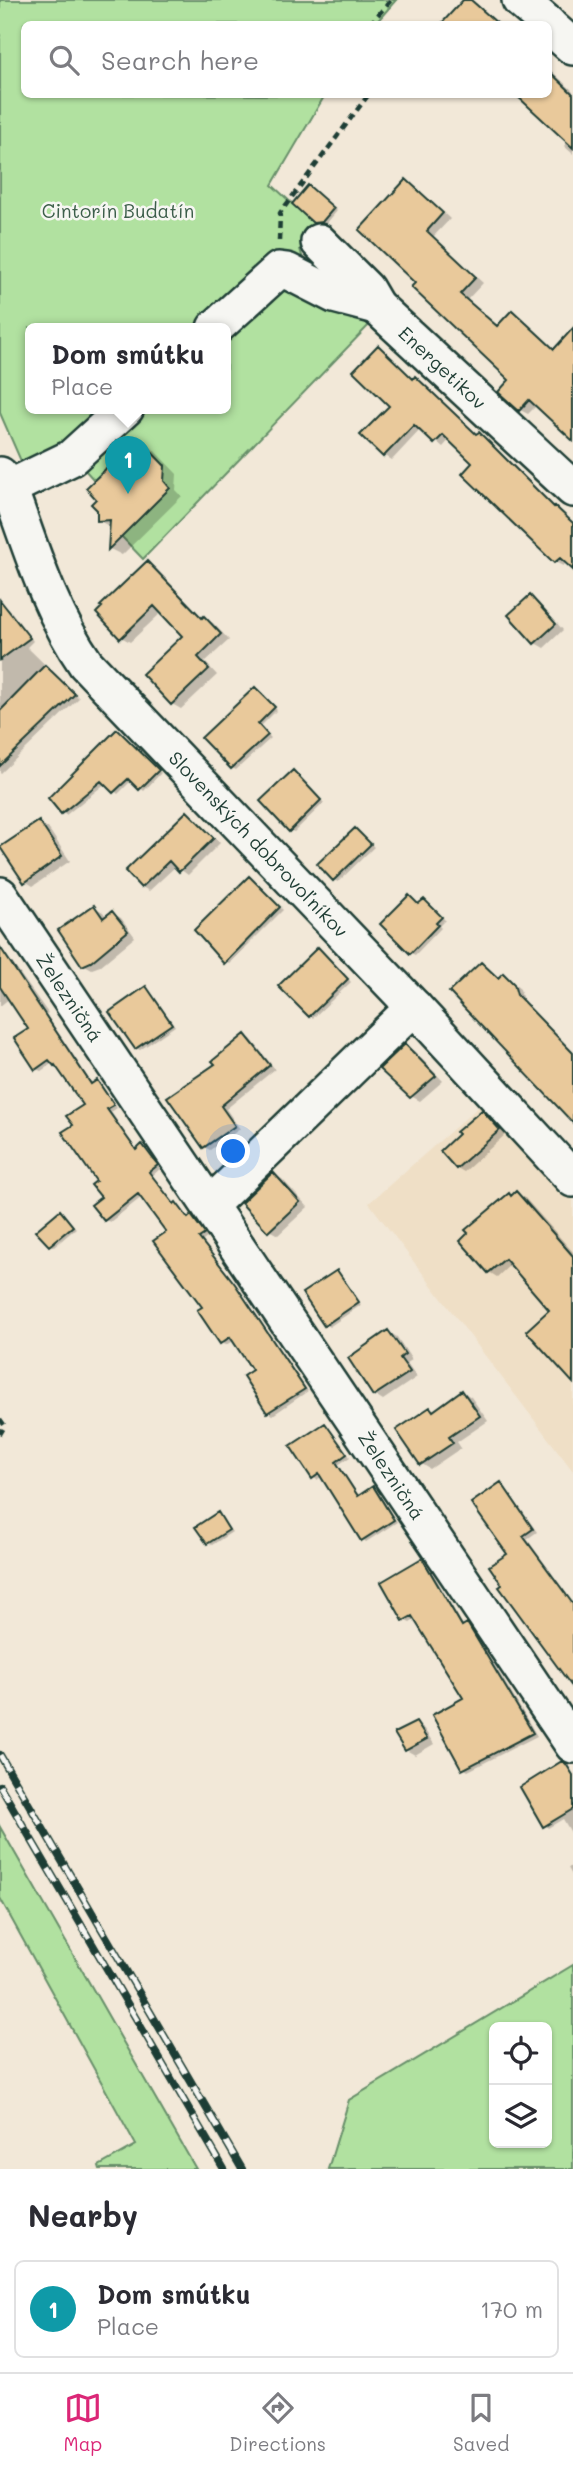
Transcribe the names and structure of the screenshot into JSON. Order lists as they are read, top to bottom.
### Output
{
  "streets": {
    "street": ["Energetikov", "Slovenských dobrovoľníkov", "Železničná"]
  },
  "parks": ["Cintorín Budatín"],
  "page": {
    "search": "Search here",
    "popup": ["Dom smútku", "Place"],
    "pins": "1",
    "heading": "Nearby",
    "list": [
      {
        "mark": "1",
        "name": "Dom smútku",
        "note": "Place",
        "value": "170 m"
      }
    ],
    "nav": ["Map", "Directions", "Saved"]
  }
}
